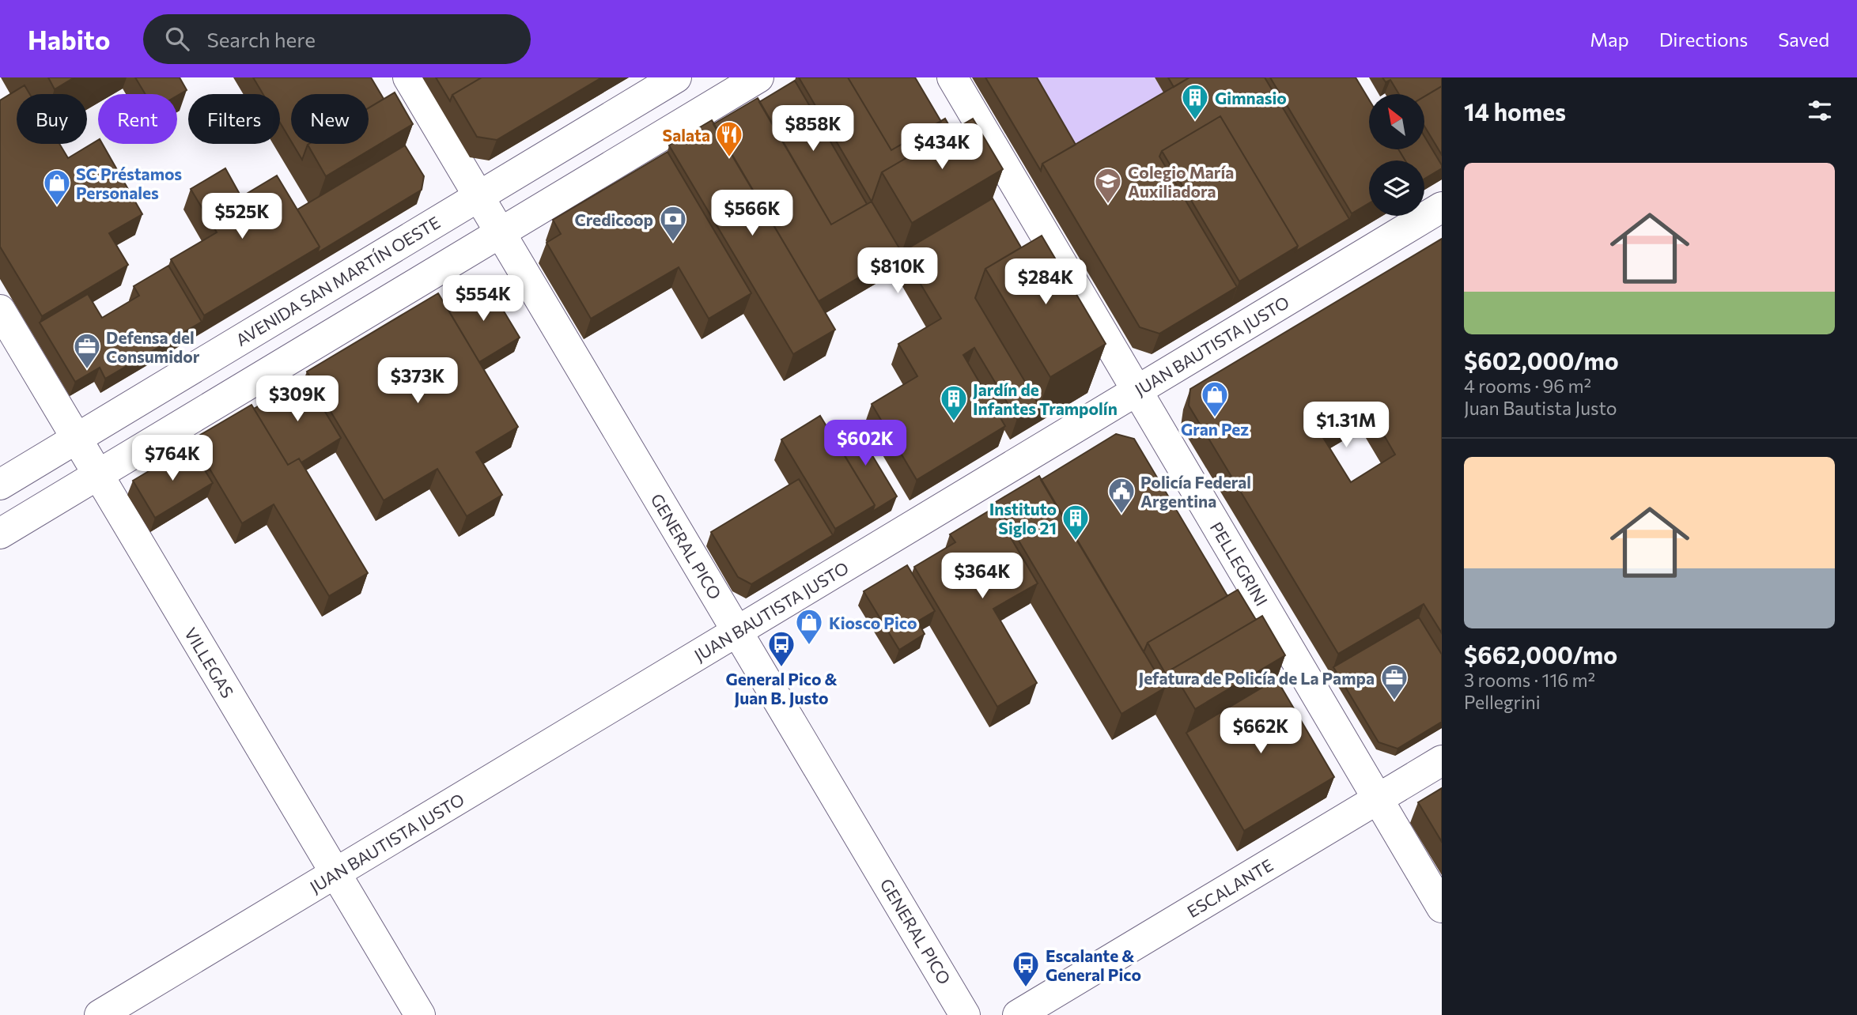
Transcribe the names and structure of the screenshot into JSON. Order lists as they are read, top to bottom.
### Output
{
  "streets": {
    "street": [
      "AVENIDA SAN MARTÍN OESTE",
      "JUAN BAUTISTA JUSTO",
      "GENERAL PICO",
      "PELLEGRINI",
      "VILLEGAS",
      "ESCALANTE"
    ]
  },
  "crossings": [
    ["AVENIDA SAN MARTÍN OESTE", "GENERAL PICO"],
    ["AVENIDA SAN MARTÍN OESTE", "VILLEGAS"],
    ["JUAN BAUTISTA JUSTO", "GENERAL PICO"],
    ["JUAN BAUTISTA JUSTO", "PELLEGRINI"],
    ["JUAN BAUTISTA JUSTO", "VILLEGAS"],
    ["PELLEGRINI", "ESCALANTE"]
  ],
  "places": {
    "building": ["Gimnasio", "Jardín de Infantes Trampolín", "Instituto Siglo 21"],
    "restaurant": ["Salata"],
    "school or university": ["Colegio María Auxiliadora"],
    "shop": ["SC Préstamos Personales", "Gran Pez", "Kiosco Pico"],
    "bank": ["Credicoop"],
    "office": ["Defensa del Consumidor", "Jefatura de Policía de La Pampa"],
    "public building": ["Policía Federal Argentina"],
    "bus stop": ["General Pico & Juan B. Justo", "Escalante & General Pico"]
  },
  "north": "top left",
  "page": {
    "header": "Habito",
    "search": "Search here",
    "nav": ["Map", "Directions", "Saved"],
    "heading": "14 homes",
    "chip": [
      "Buy",
      "Rent",
      "Filters",
      "New"
    ],
    "price": [
      "$858K",
      "$434K",
      "$566K",
      "$525K",
      "$810K",
      "$284K",
      "$554K",
      "$373K",
      "$309K",
      "$1.31M",
      "$602K",
      "$764K",
      "$364K",
      "$662K"
    ],
    "list": [
      {
        "name": "$602,000/mo",
        "note": "4 rooms · 96 m² · Juan Bautista Justo"
      },
      {
        "name": "$662,000/mo",
        "note": "3 rooms · 116 m² · Pellegrini"
      }
    ]
  }
}
